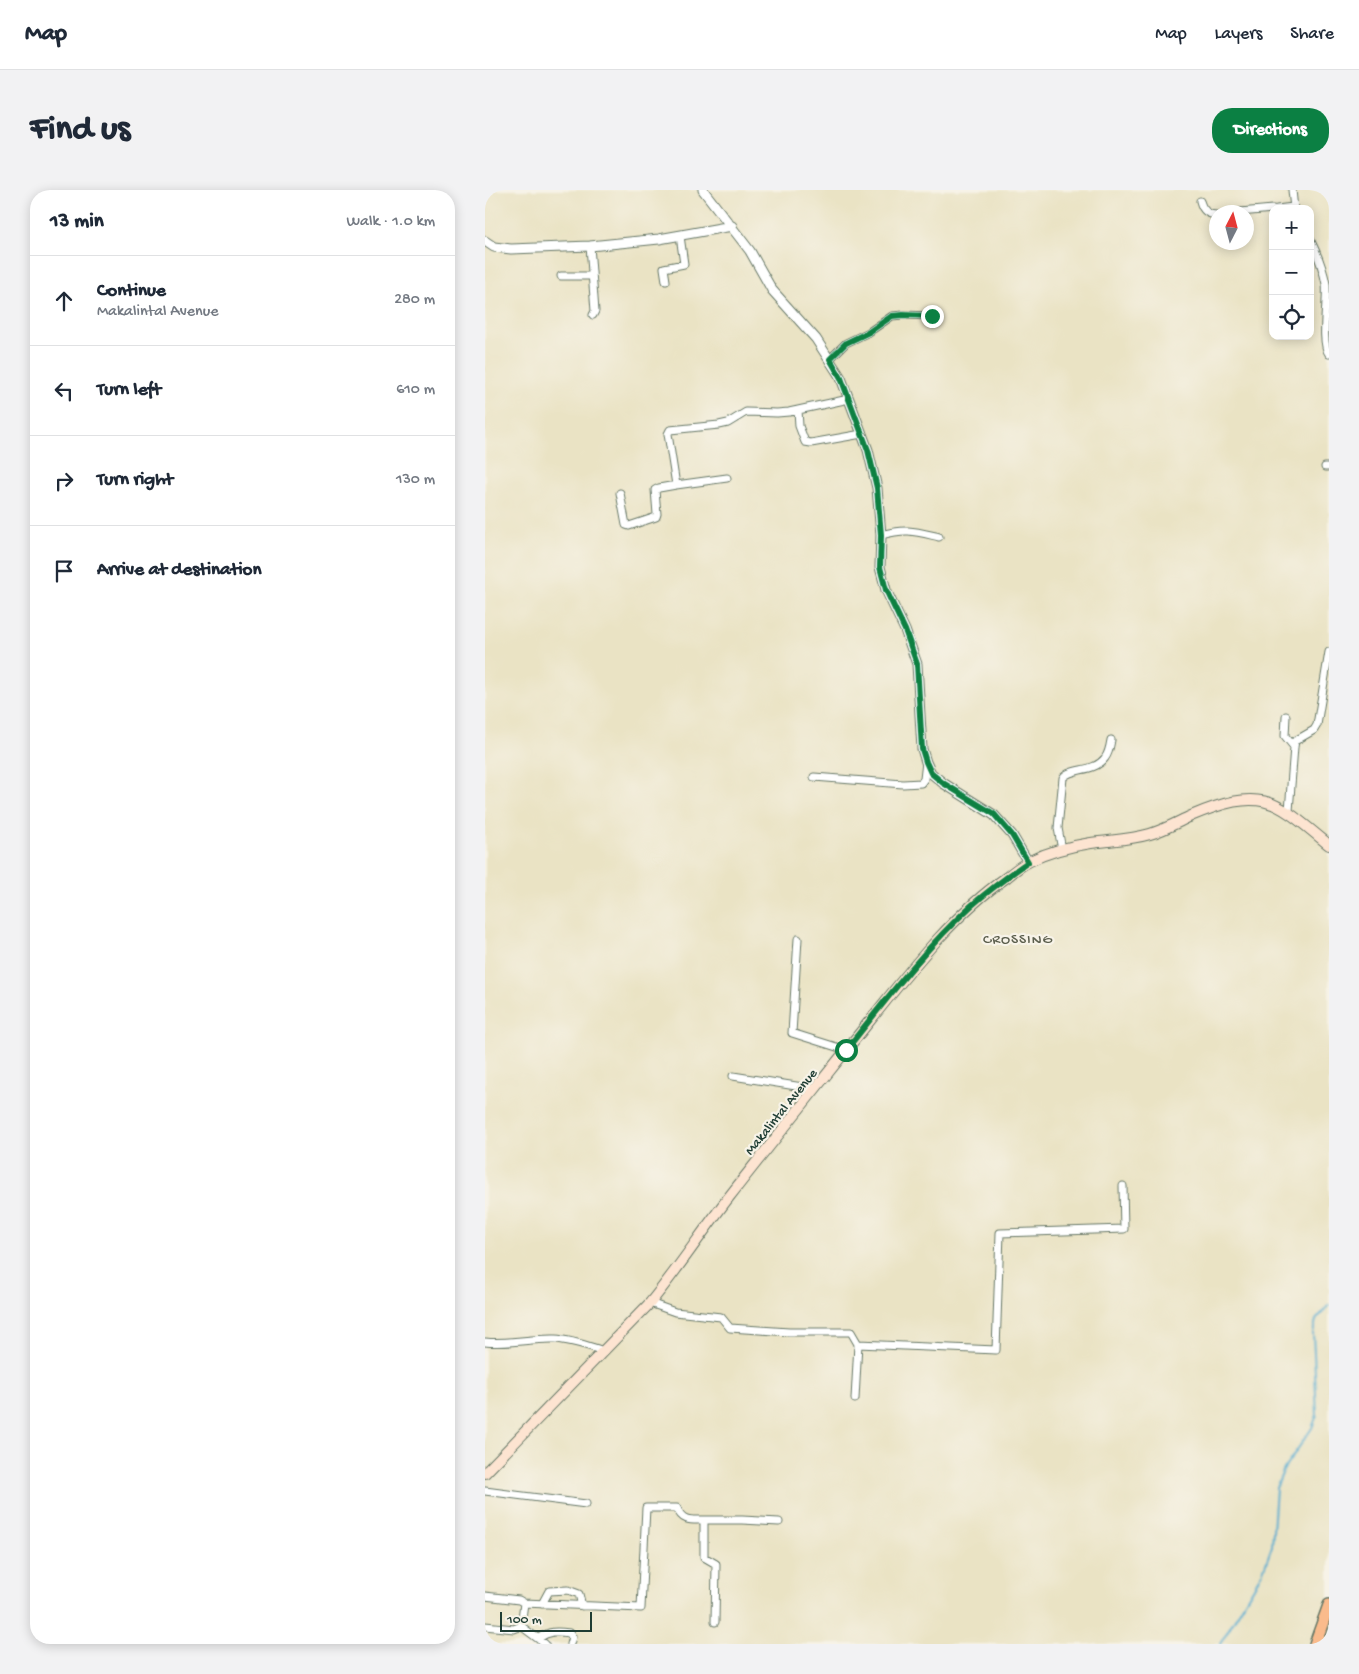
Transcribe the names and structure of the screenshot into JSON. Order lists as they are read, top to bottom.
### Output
{
  "streets": {
    "main road": ["Makalintal Avenue"]
  },
  "districts": ["CROSSING"],
  "scale_bar": "100 m",
  "north": "top",
  "page": {
    "header": "Map",
    "nav": ["Map", "Layers", "Share"],
    "buttons": "Directions",
    "title": "Find us",
    "heading": ["13 min", "Walk · 1.0 km"],
    "map_buttons": ["+", "−"],
    "list": [
      ["Continue", "Makalintal Avenue", "280 m"],
      ["Turn left", "610 m"],
      ["Turn right", "130 m"],
      "Arrive at destination"
    ],
    "scale": "100 m"
  }
}
